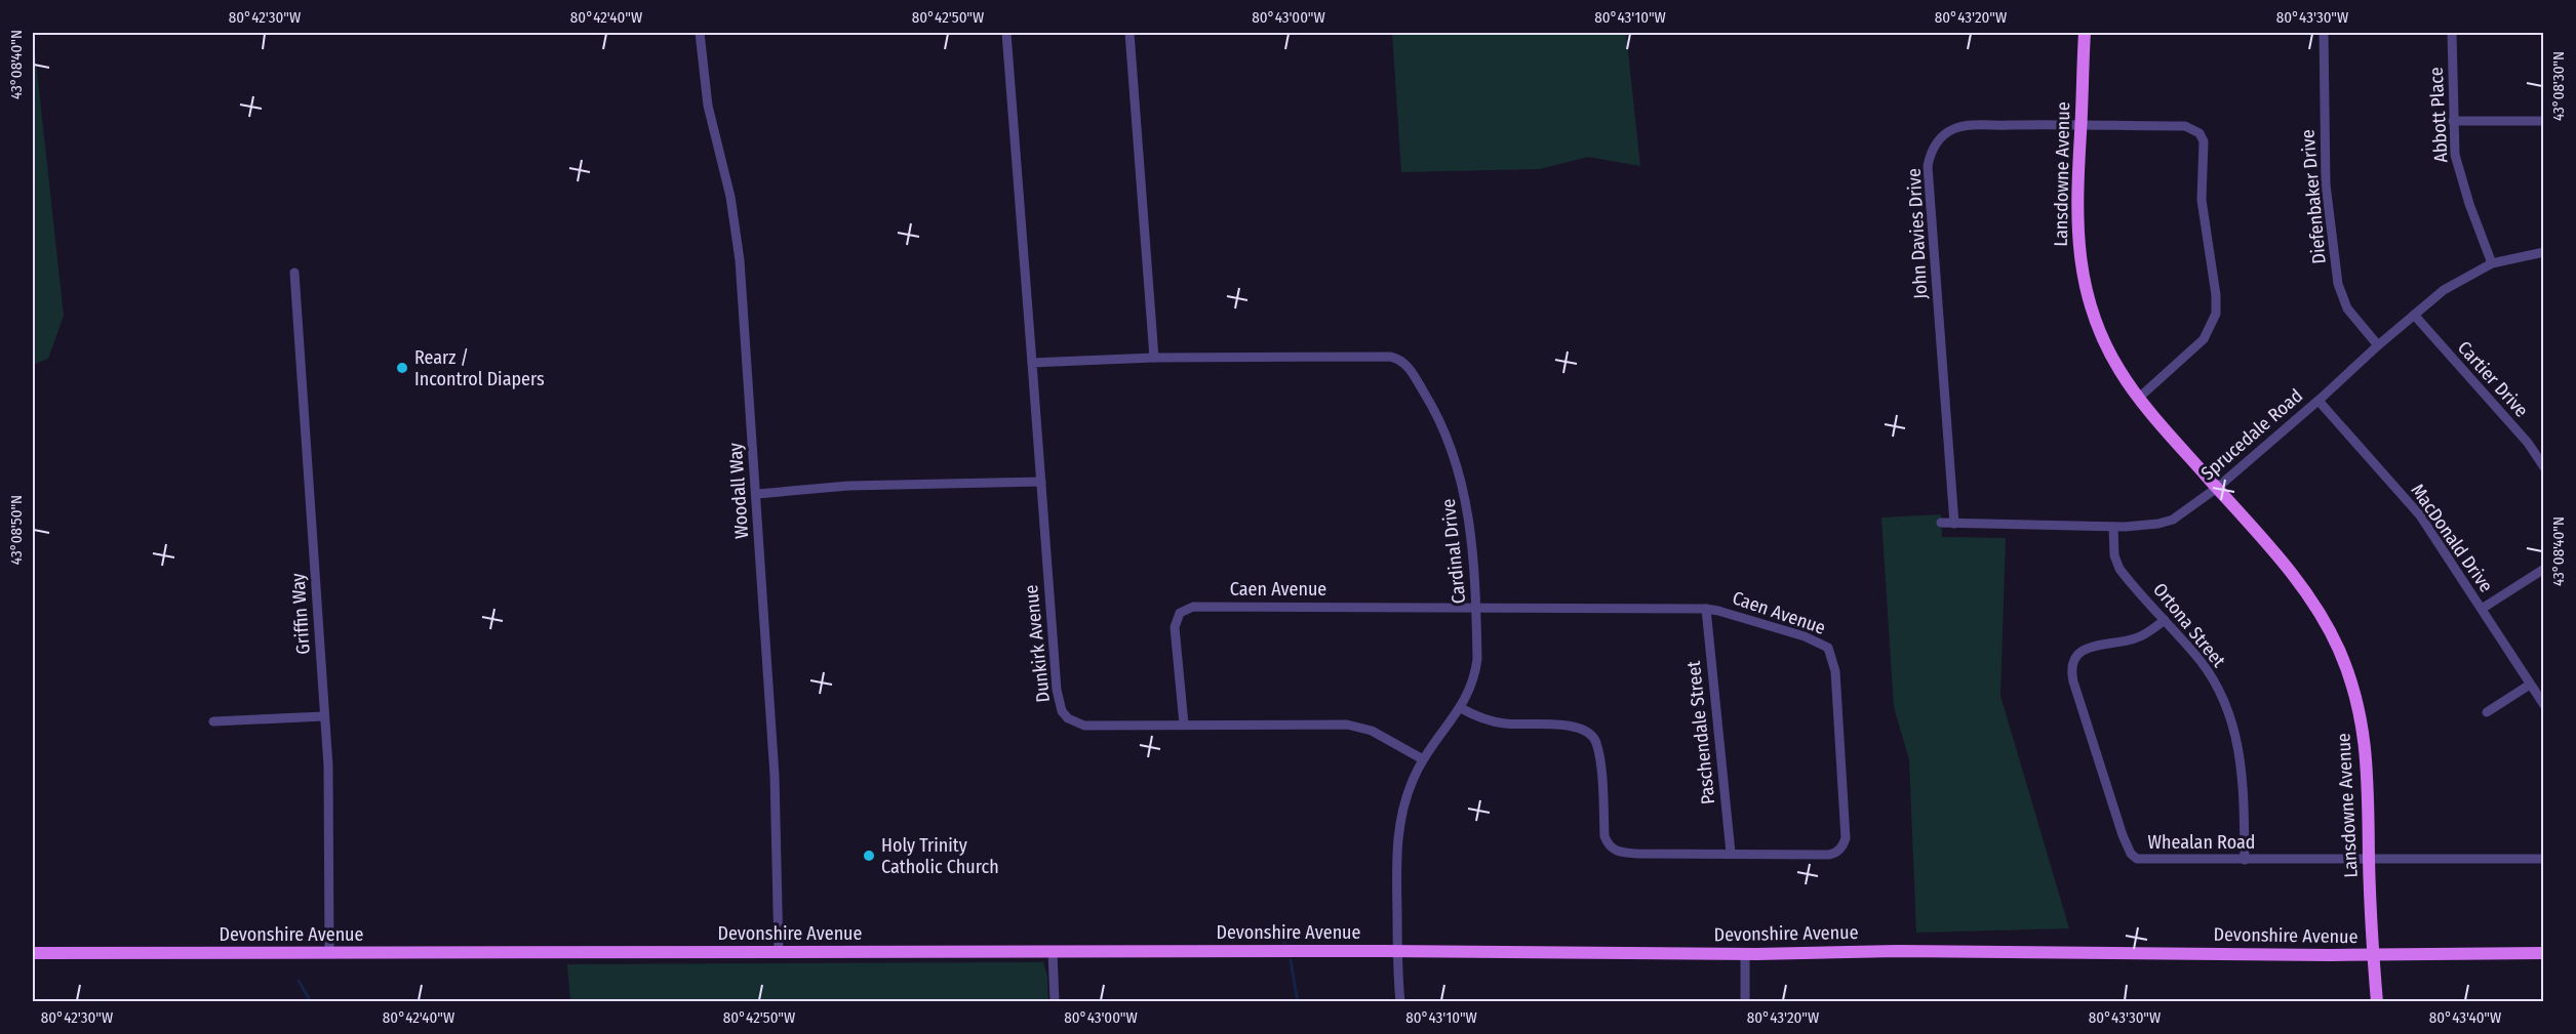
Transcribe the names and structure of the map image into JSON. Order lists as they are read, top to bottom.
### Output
{
  "streets": {
    "main road": ["Lansdowne Avenue", "Devonshire Avenue"],
    "street": [
      "Abbott Place",
      "Diefenbaker Drive",
      "John Davies Drive",
      "Cartier Drive",
      "Sprucedale Road",
      "Woodall Way",
      "MacDonald Drive",
      "Cardinal Drive",
      "Caen Avenue",
      "Griffin Way",
      "Ortona Street",
      "Dunkirk Avenue",
      "Paschendale Street",
      "Whealan Road"
    ]
  },
  "crossings": [
    ["Abbott Place", "Sprucedale Road"],
    ["Lansdowne Avenue", "John Davies Drive"],
    ["Lansdowne Avenue", "Sprucedale Road"],
    ["Lansdowne Avenue", "Whealan Road"],
    ["Lansdowne Avenue", "Devonshire Avenue"],
    ["Diefenbaker Drive", "Sprucedale Road"],
    ["John Davies Drive", "Sprucedale Road"],
    ["Cartier Drive", "Sprucedale Road"],
    ["Sprucedale Road", "MacDonald Drive"],
    ["Sprucedale Road", "Ortona Street"],
    ["Woodall Way", "Devonshire Avenue"],
    ["Cardinal Drive", "Caen Avenue"],
    ["Cardinal Drive", "Dunkirk Avenue"],
    ["Cardinal Drive", "Devonshire Avenue"],
    ["Caen Avenue", "Dunkirk Avenue"],
    ["Caen Avenue", "Paschendale Street"],
    ["Griffin Way", "Devonshire Avenue"],
    ["Ortona Street", "Whealan Road"]
  ],
  "places": ["Rearz / Incontrol Diapers", "Holy Trinity Catholic Church"],
  "coordinates": [
    "80°42'30\"W",
    "80°42'40\"W",
    "80°42'50\"W",
    "80°43'00\"W",
    "80°43'10\"W",
    "80°43'20\"W",
    "80°43'30\"W",
    "43°08'40\"N",
    "43°08'30\"N",
    "43°08'50\"N",
    "80°43'40\"W"
  ]
}
